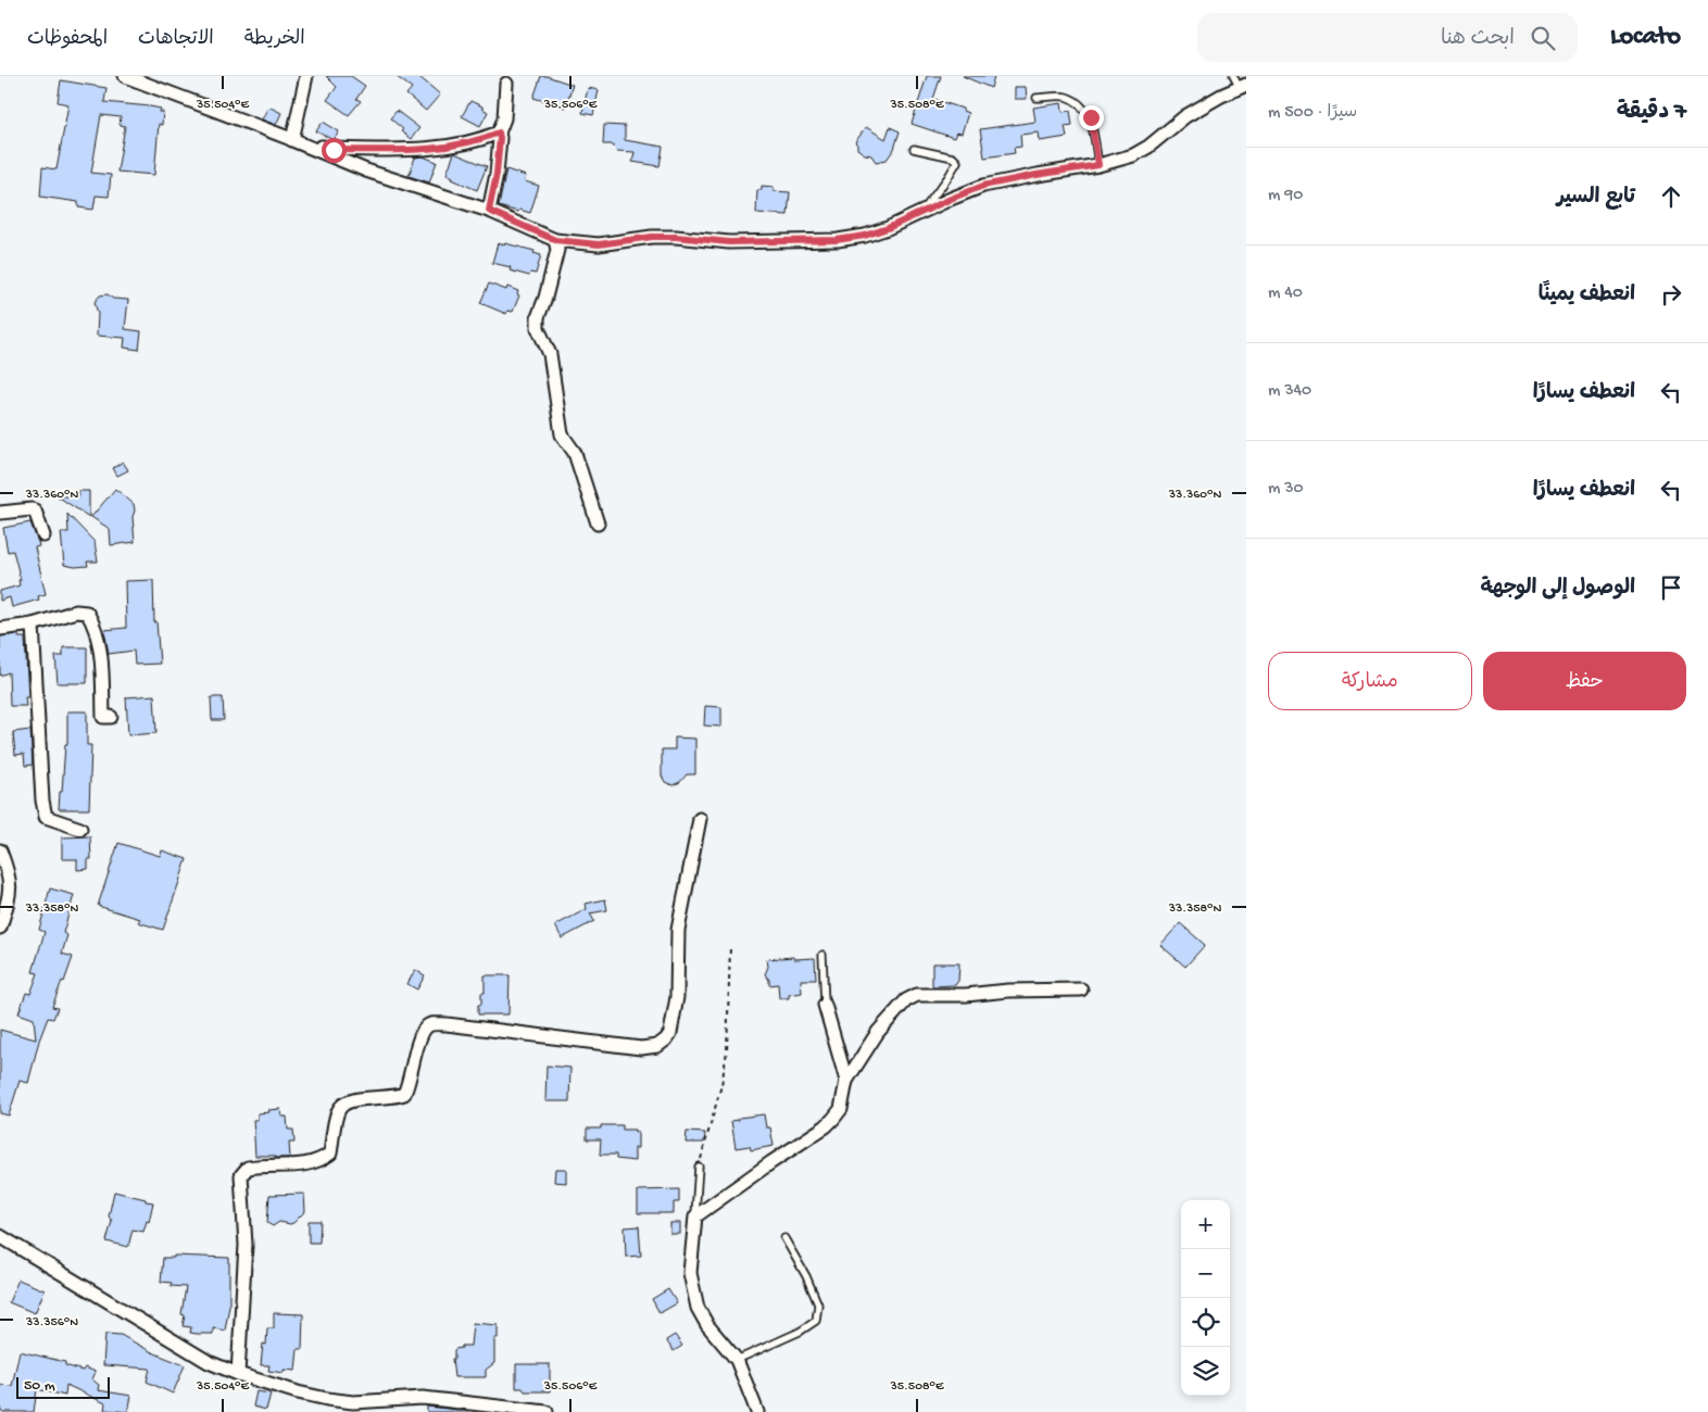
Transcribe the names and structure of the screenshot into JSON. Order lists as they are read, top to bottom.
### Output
{
  "scale_bar": "50 m",
  "page": {
    "header": "Locato",
    "search": "ابحث هنا",
    "nav": ["الخريطة", "الاتجاهات", "المحفوظات"],
    "heading": ["7 دقيقة", "سيرًا · 500 m"],
    "list": [
      ["تابع السير", "90 m"],
      ["انعطف يمينًا", "40 m"],
      ["انعطف يسارًا", "340 m"],
      ["انعطف يسارًا", "30 m"],
      "الوصول إلى الوجهة"
    ],
    "buttons": ["حفظ", "مشاركة"],
    "map_buttons": ["+", "−"],
    "scale": "50 m"
  },
  "coordinates": [
    "35.504°E",
    "35.506°E",
    "35.508°E",
    "33.360°N",
    "33.358°N",
    "33.356°N"
  ]
}
